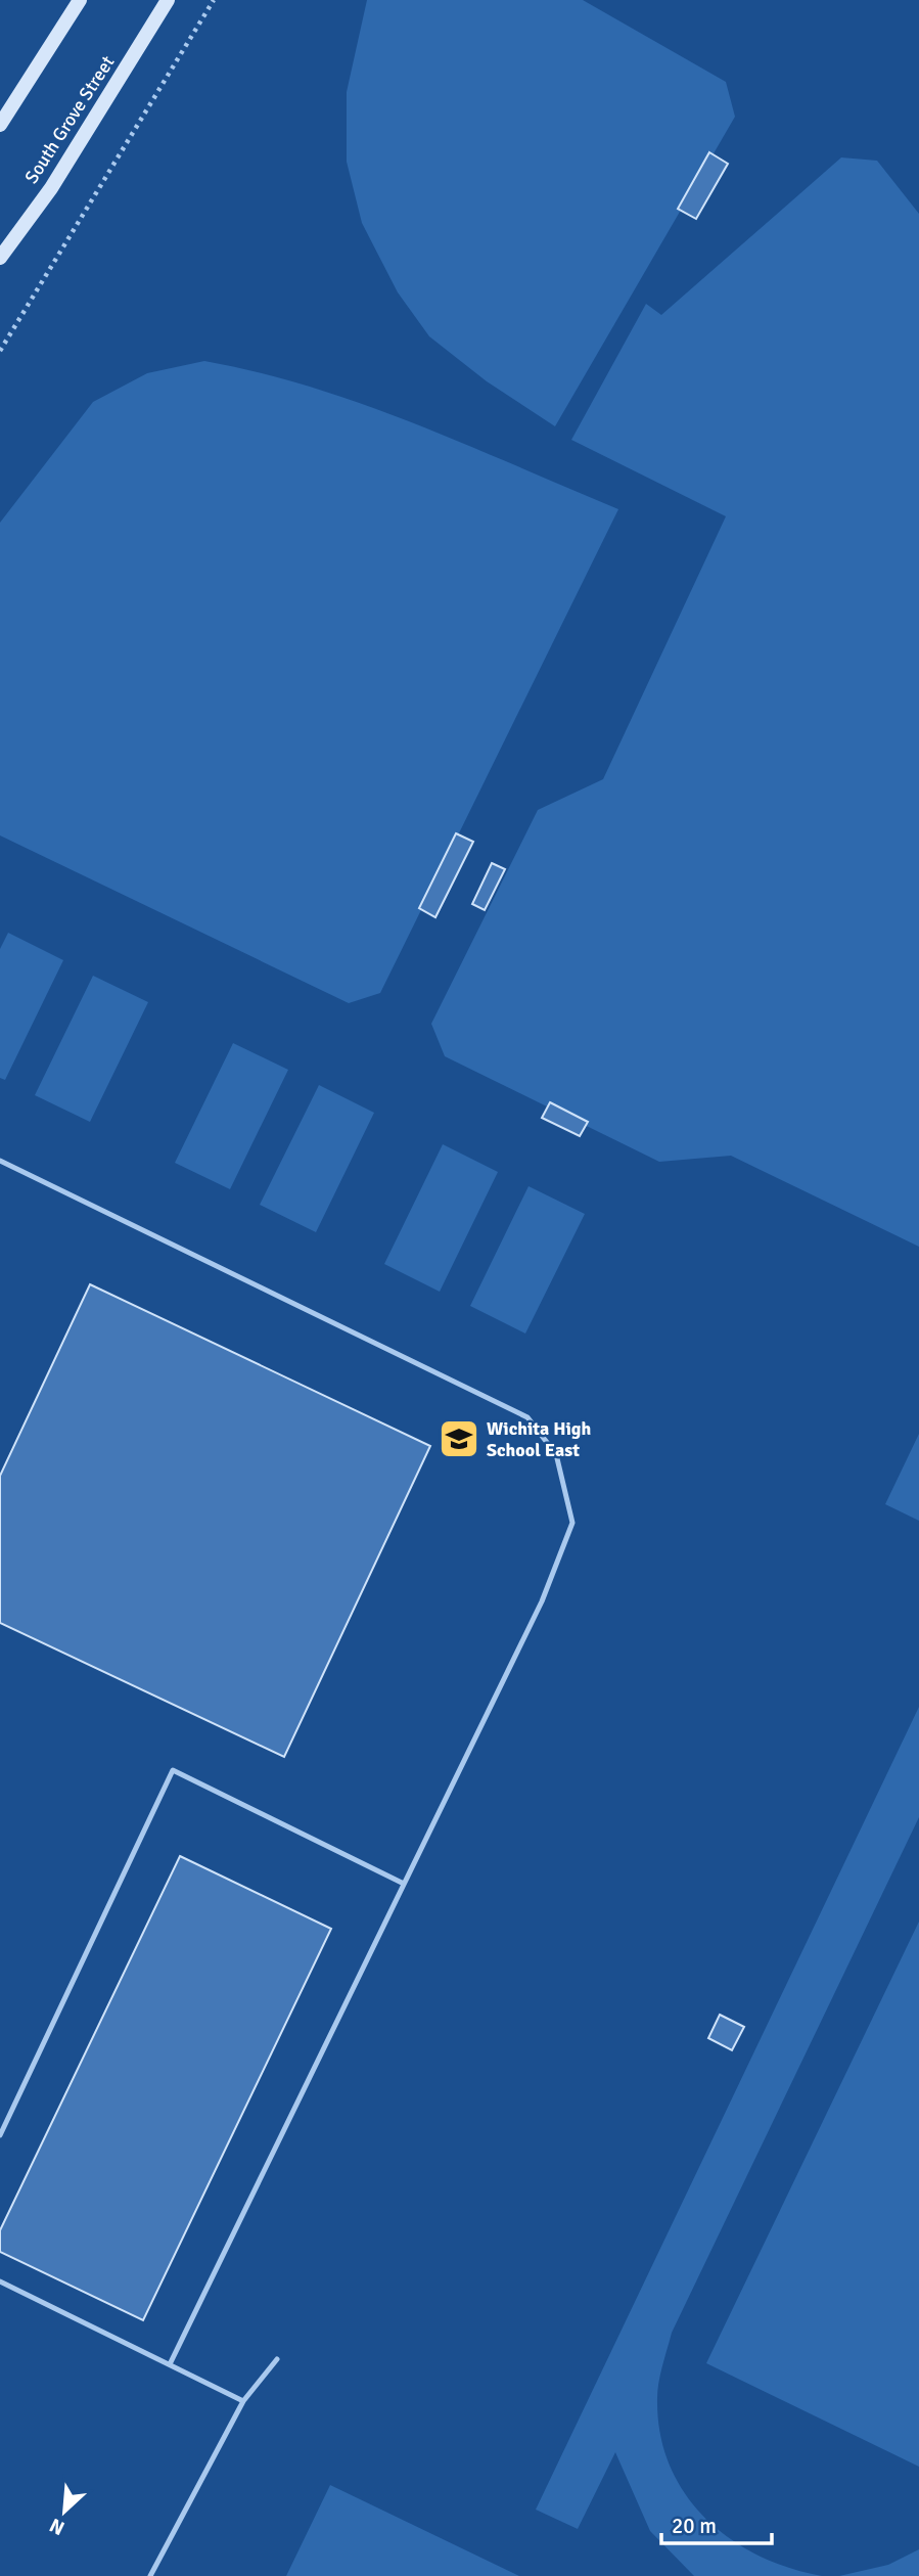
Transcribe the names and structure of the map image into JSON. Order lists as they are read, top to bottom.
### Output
{
  "streets": {
    "street": ["South Grove Street"]
  },
  "places": {
    "school or university": ["Wichita High School East"]
  },
  "scale_bar": "20 m",
  "north": "bottom left"
}
